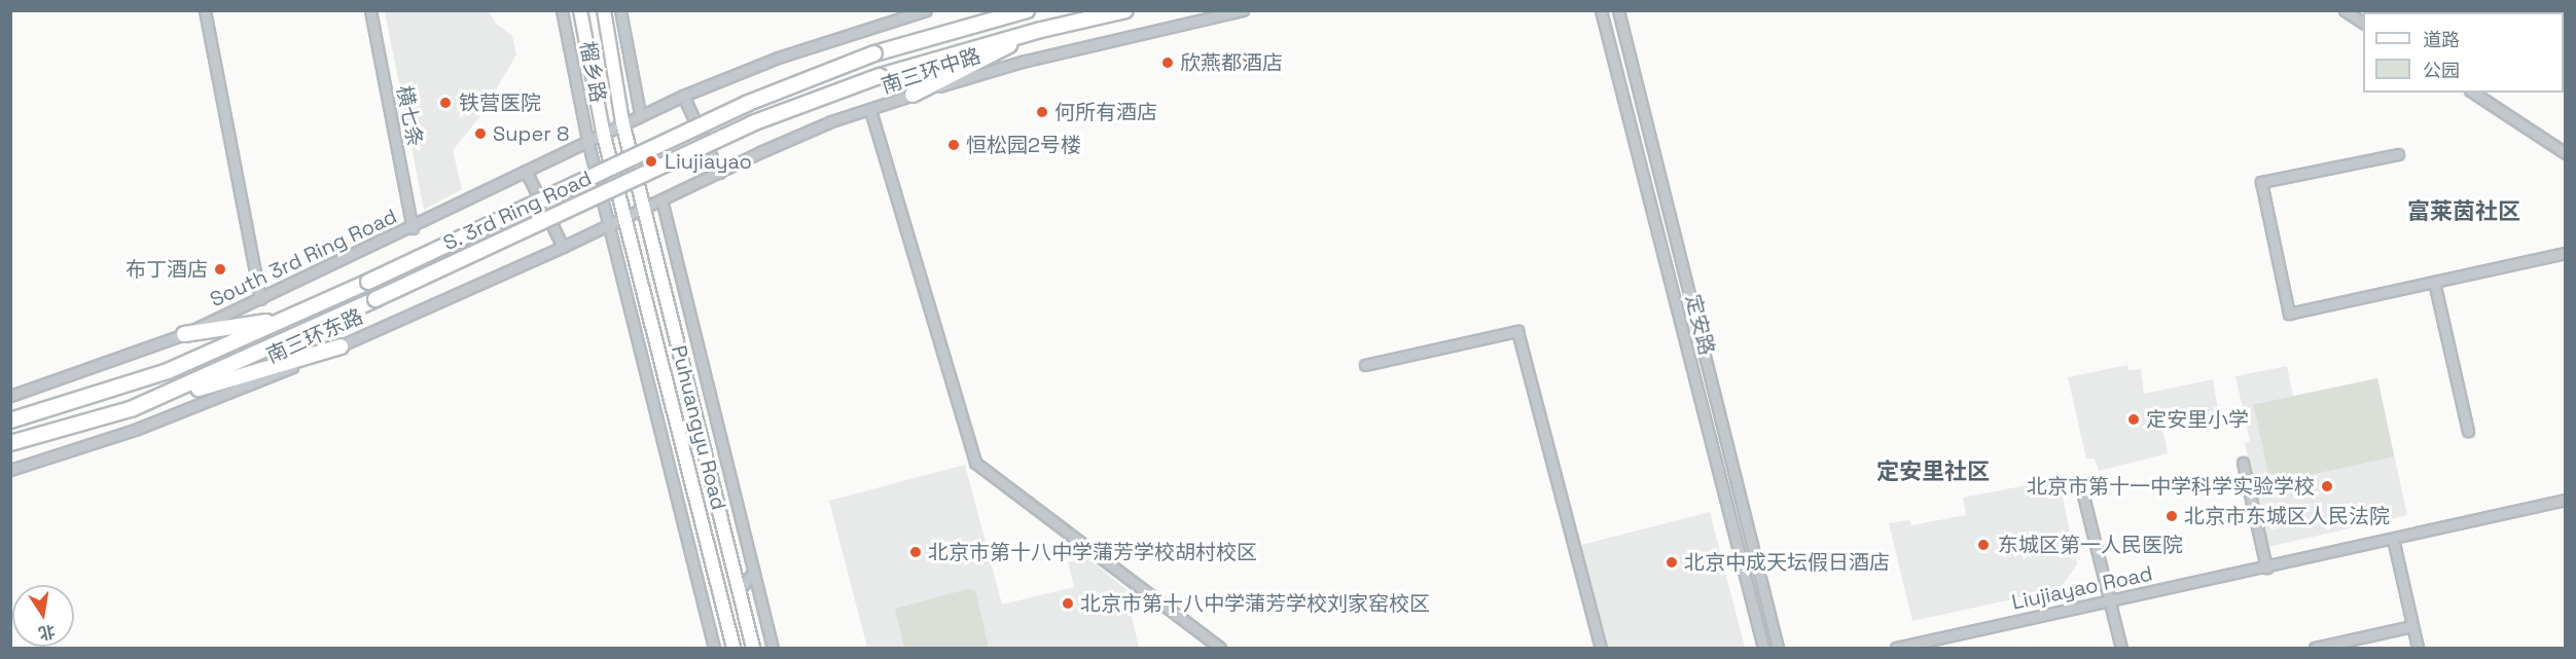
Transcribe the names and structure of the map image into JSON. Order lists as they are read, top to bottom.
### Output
{
  "streets": {
    "highway": ["S. 3rd Ring Road"],
    "main road": ["Puhuangyu Road"],
    "street": [
      "南三环中路",
      "榴乡路",
      "横七条",
      "South 3rd Ring Road",
      "定安路",
      "南三环东路",
      "Liujiayao Road"
    ]
  },
  "crossings": [
    ["南三环中路", "南三环东路"],
    ["南三环中路", "Puhuangyu Road"],
    ["榴乡路", "South 3rd Ring Road"],
    ["榴乡路", "南三环东路"],
    ["横七条", "South 3rd Ring Road"],
    ["South 3rd Ring Road", "Puhuangyu Road"],
    ["南三环东路", "Puhuangyu Road"]
  ],
  "districts": ["富莱茵社区", "定安里社区"],
  "places": [
    "欣燕都酒店",
    "铁营医院",
    "何所有酒店",
    "Super 8",
    "恒松园2号楼",
    "Liujiayao",
    "布丁酒店",
    "定安里小学",
    "北京市第十一中学科学实验学校",
    "北京市东城区人民法院",
    "东城区第一人民医院",
    "北京市第十八中学蒲芳学校胡村校区",
    "北京中成天坛假日酒店",
    "北京市第十八中学蒲芳学校刘家窑校区"
  ],
  "legend": ["道路", "公园"],
  "north": "bottom"
}
